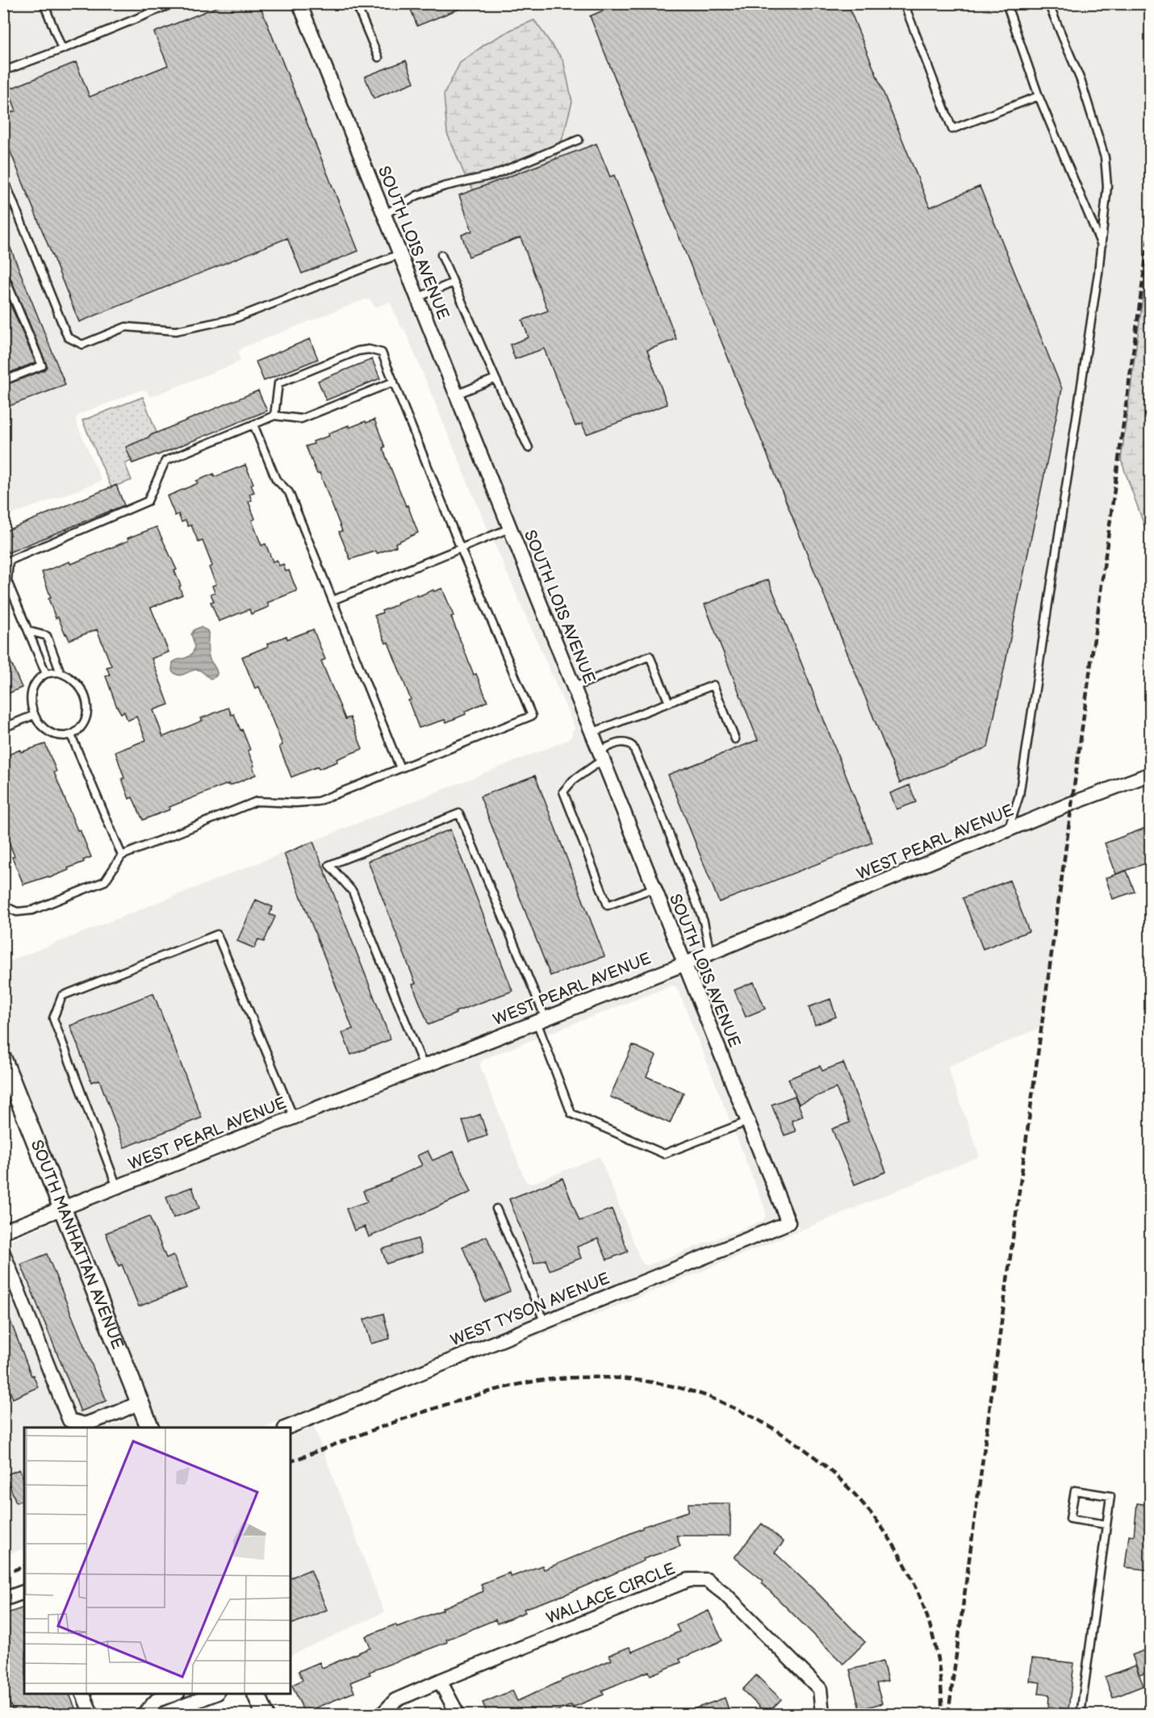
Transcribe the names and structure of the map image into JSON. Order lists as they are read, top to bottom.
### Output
{
  "streets": {
    "street": [
      "SOUTH LOIS AVENUE",
      "WEST PEARL AVENUE",
      "SOUTH MANHATTAN AVENUE",
      "WEST TYSON AVENUE",
      "WALLACE CIRCLE"
    ]
  },
  "crossings": [
    ["SOUTH LOIS AVENUE", "WEST PEARL AVENUE"],
    ["SOUTH LOIS AVENUE", "WEST TYSON AVENUE"],
    ["WEST PEARL AVENUE", "SOUTH MANHATTAN AVENUE"]
  ]
}
